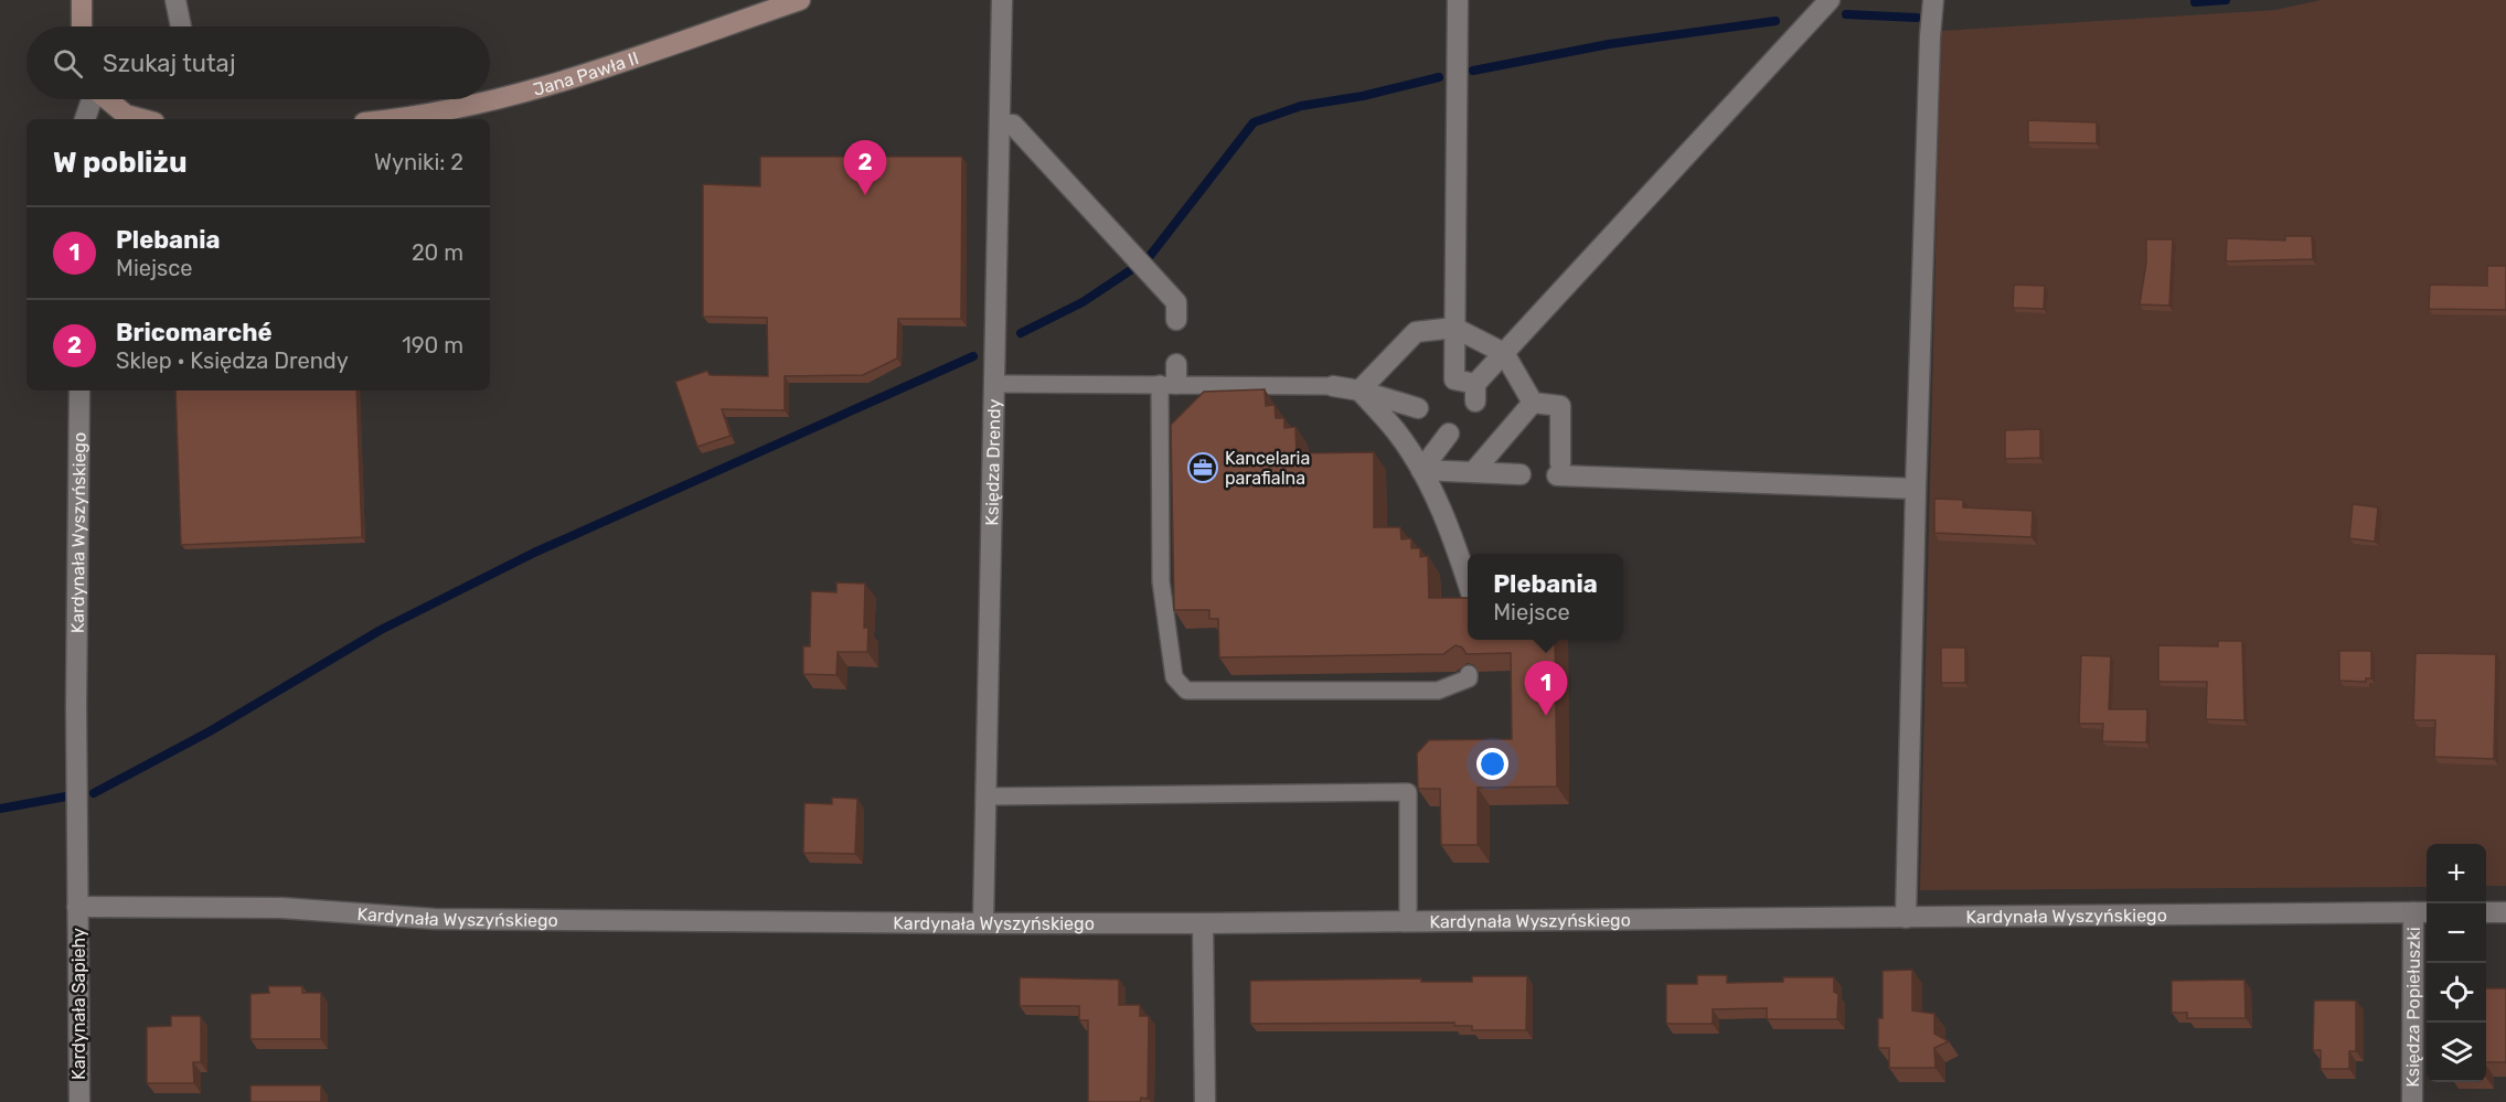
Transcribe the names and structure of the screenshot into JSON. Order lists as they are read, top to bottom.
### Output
{
  "streets": {
    "street": [
      "Jana Pawła II",
      "Księdza Drendy",
      "Kardynała Wyszyńskiego",
      "Kardynała Sapiehy",
      "Księdza Popiełuszki"
    ]
  },
  "crossings": [
    ["Księdza Drendy", "Kardynała Wyszyńskiego"],
    ["Kardynała Wyszyńskiego", "Kardynała Sapiehy"],
    ["Kardynała Wyszyńskiego", "Księdza Popiełuszki"]
  ],
  "places": {
    "office": ["Kancelaria parafialna"]
  },
  "page": {
    "search": "Szukaj tutaj",
    "heading": ["W pobliżu", "Wyniki: 2"],
    "pins": ["2", "1"],
    "list": [
      {
        "mark": "1",
        "name": "Plebania",
        "note": "Miejsce",
        "value": "20 m"
      },
      {
        "mark": "2",
        "name": "Bricomarché",
        "note": "Sklep · Księdza Drendy",
        "value": "190 m"
      }
    ],
    "popup": ["Plebania", "Miejsce"],
    "map_buttons": ["+", "−"]
  }
}
